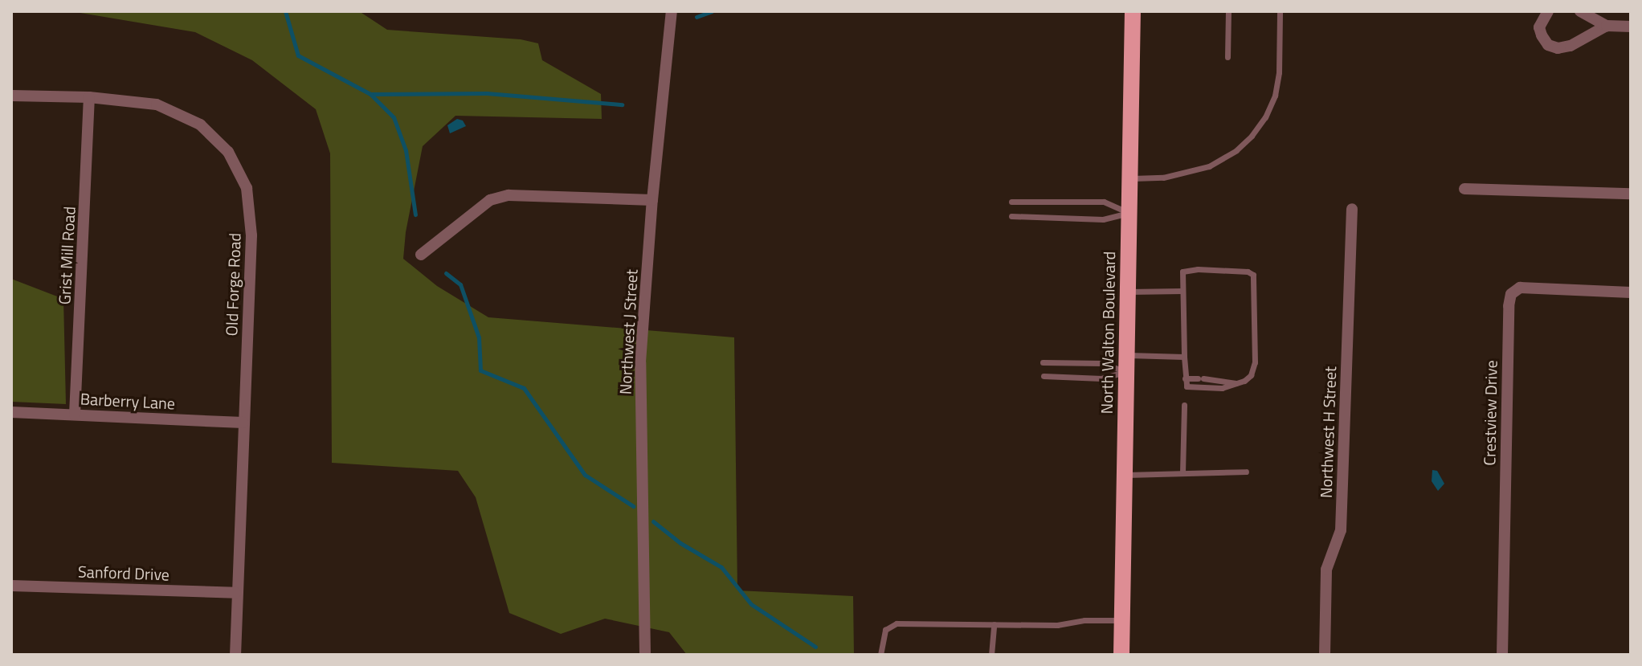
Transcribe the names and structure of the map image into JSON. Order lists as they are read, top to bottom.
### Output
{
  "streets": {
    "main road": ["North Walton Boulevard"],
    "street": [
      "Grist Mill Road",
      "Old Forge Road",
      "Northwest J Street",
      "Barberry Lane",
      "Crestview Drive",
      "Northwest H Street",
      "Sanford Drive"
    ]
  },
  "crossings": [
    ["Grist Mill Road", "Old Forge Road"],
    ["Grist Mill Road", "Barberry Lane"],
    ["Old Forge Road", "Barberry Lane"],
    ["Old Forge Road", "Sanford Drive"]
  ]
}
